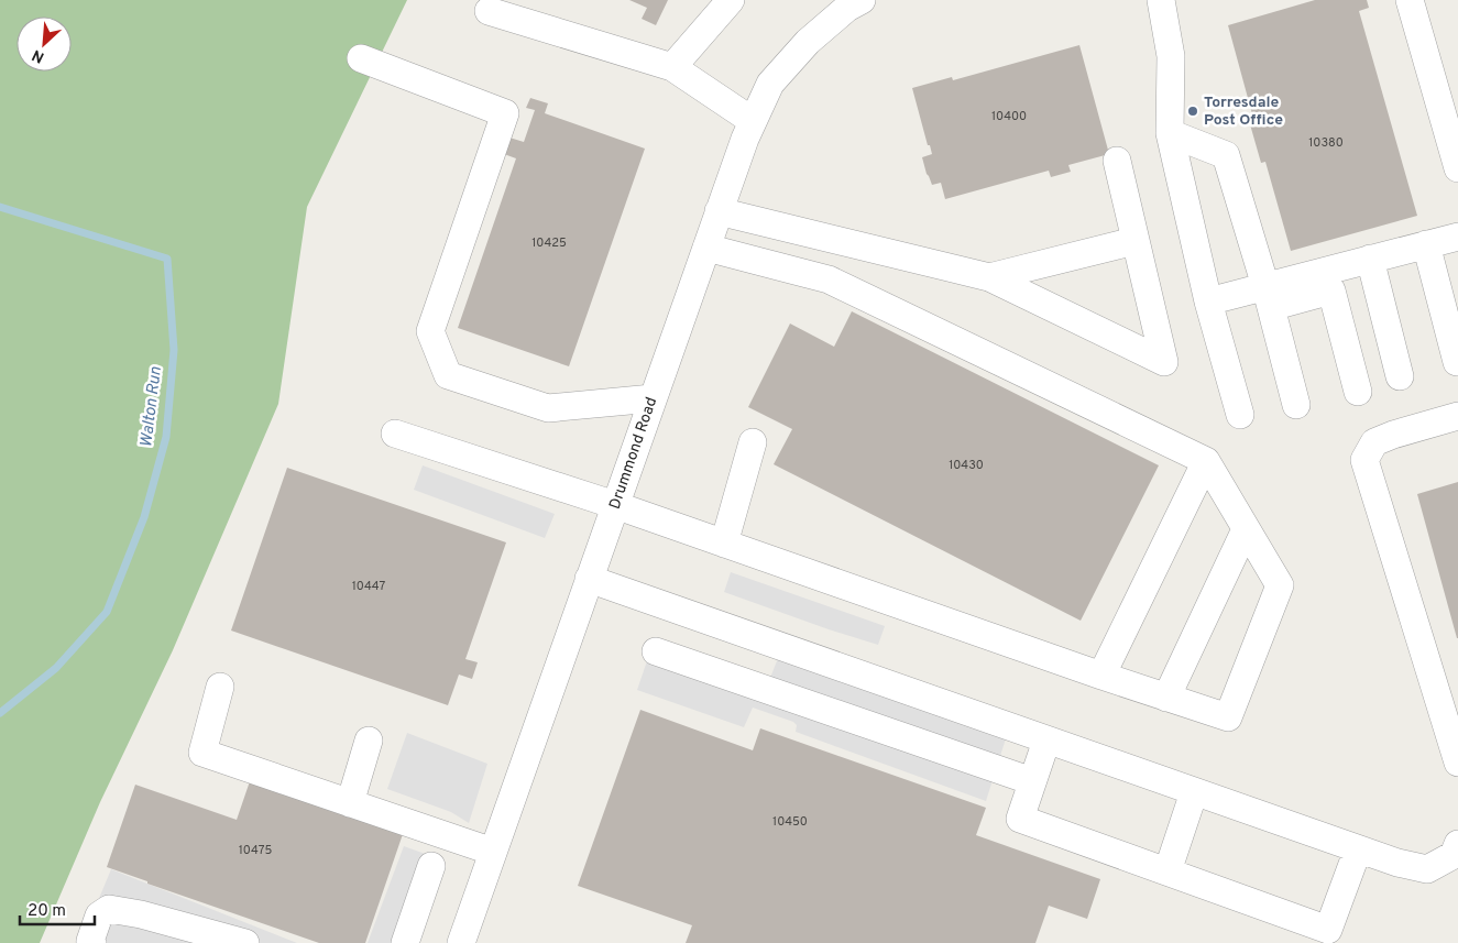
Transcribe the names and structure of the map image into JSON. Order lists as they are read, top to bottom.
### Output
{
  "streets": {
    "street": ["Drummond Road"]
  },
  "water": ["Walton Run"],
  "places": ["Torresdale Post Office"],
  "house_numbers": [
    "10400",
    "10380",
    "10425",
    "10430",
    "10447",
    "10450",
    "10475"
  ],
  "scale_bar": "20 m",
  "north": "bottom left"
}
